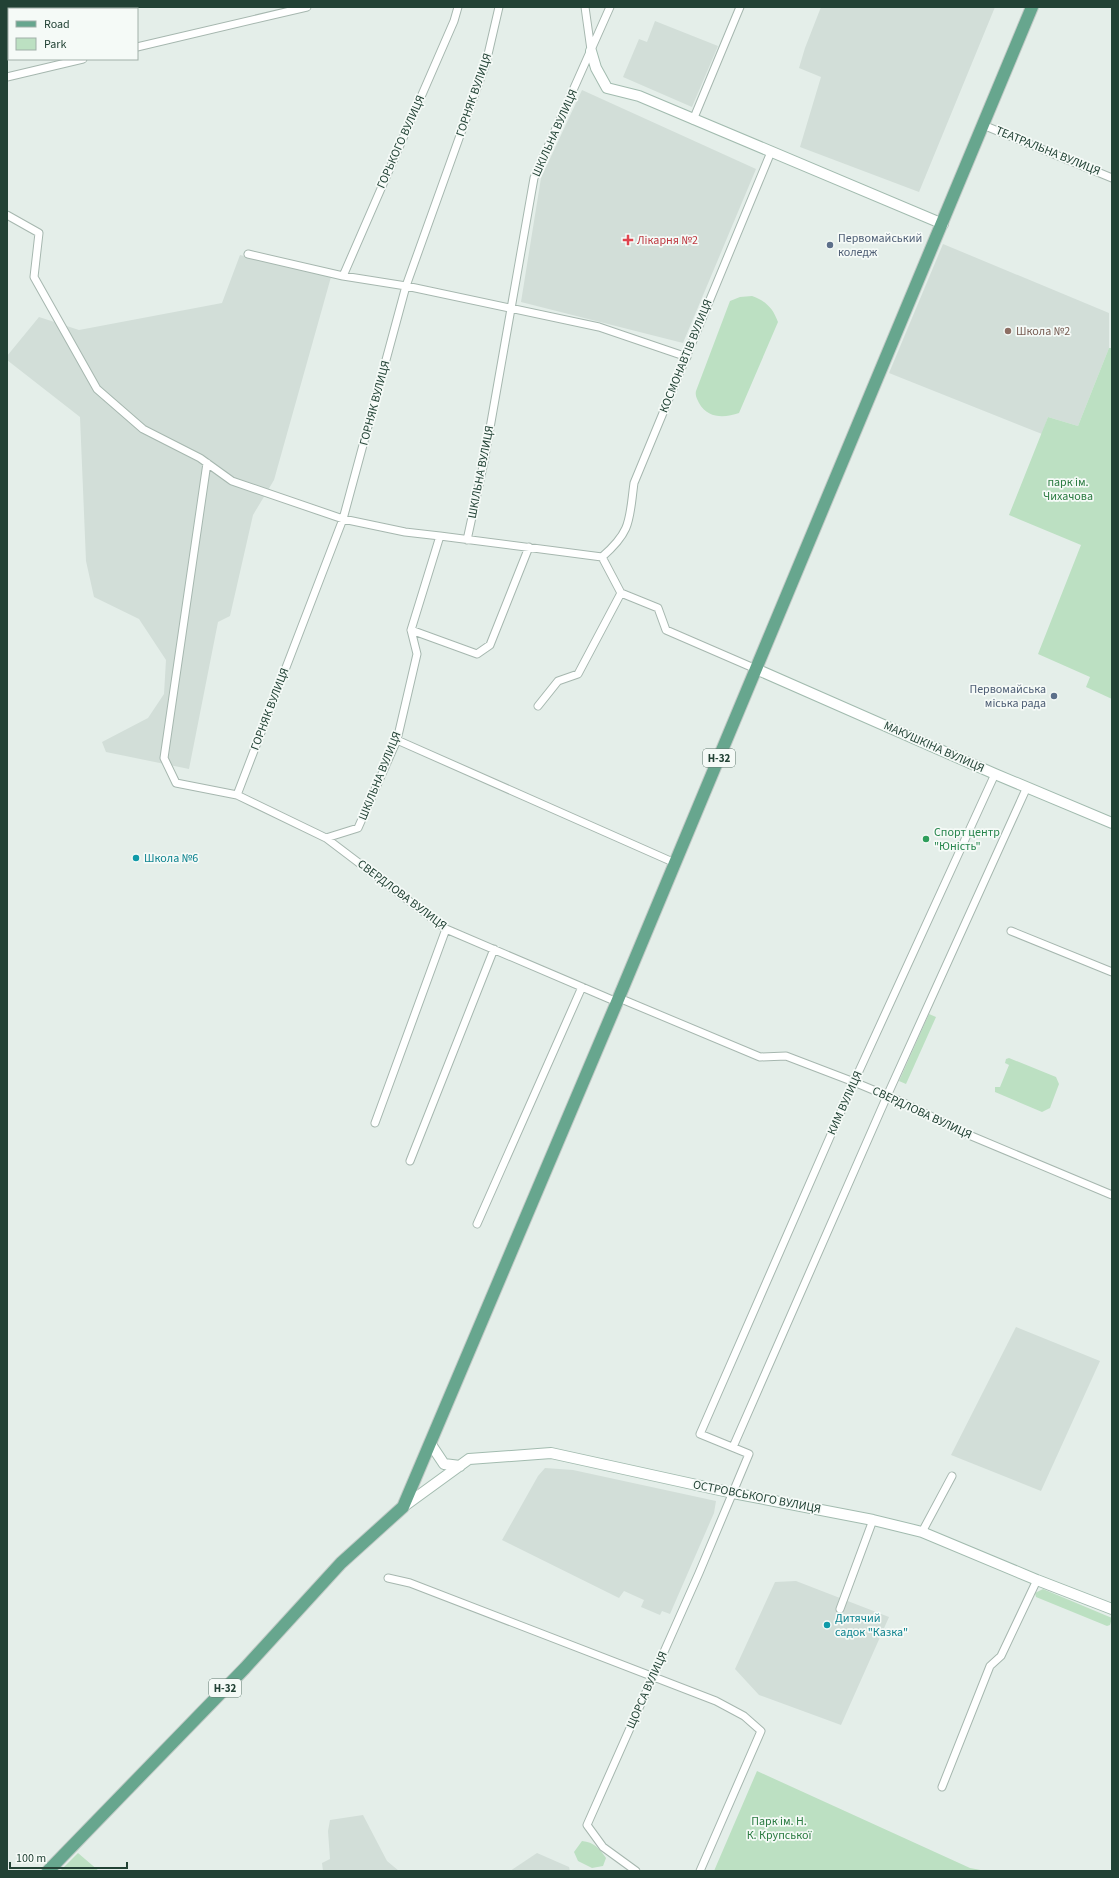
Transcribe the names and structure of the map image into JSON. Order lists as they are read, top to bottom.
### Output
{
  "streets": {
    "main road": ["Н-32"],
    "street": [
      "ГОРНЯК ВУЛИЦЯ",
      "ШКІЛЬНА ВУЛИЦЯ",
      "ГОРЬКОГО ВУЛИЦЯ",
      "ТЕАТРАЛЬНА ВУЛИЦЯ",
      "КОСМОНАВТІВ ВУЛИЦЯ",
      "МАКУШКІНА ВУЛИЦЯ",
      "СВЕРДЛОВА ВУЛИЦЯ",
      "КИМ ВУЛИЦЯ",
      "ОСТРОВСЬКОГО ВУЛИЦЯ",
      "ЩОРСА ВУЛИЦЯ"
    ]
  },
  "crossings": [
    ["ГОРНЯК ВУЛИЦЯ", "СВЕРДЛОВА ВУЛИЦЯ"],
    ["ШКІЛЬНА ВУЛИЦЯ", "СВЕРДЛОВА ВУЛИЦЯ"],
    ["ТЕАТРАЛЬНА ВУЛИЦЯ", "Н-32"],
    ["МАКУШКІНА ВУЛИЦЯ", "Н-32"],
    ["МАКУШКІНА ВУЛИЦЯ", "КИМ ВУЛИЦЯ"],
    ["Н-32", "СВЕРДЛОВА ВУЛИЦЯ"],
    ["Н-32", "ОСТРОВСЬКОГО ВУЛИЦЯ"],
    ["СВЕРДЛОВА ВУЛИЦЯ", "КИМ ВУЛИЦЯ"],
    ["КИМ ВУЛИЦЯ", "ЩОРСА ВУЛИЦЯ"],
    ["ОСТРОВСЬКОГО ВУЛИЦЯ", "ЩОРСА ВУЛИЦЯ"]
  ],
  "parks": ["парк ім. Чихачова", "Парк ім. Н. К. Крупської"],
  "places": {
    "health": ["Лікарня №2"],
    "other": [
      "Первомайський коледж",
      "Школа №2",
      "Первомайська міська рада",
      "Спорт центр \"Юність\"",
      "Школа №6",
      "Дитячий садок \"Казка\""
    ]
  },
  "legend": ["Road", "Park"],
  "scale_bar": "100 m"
}
